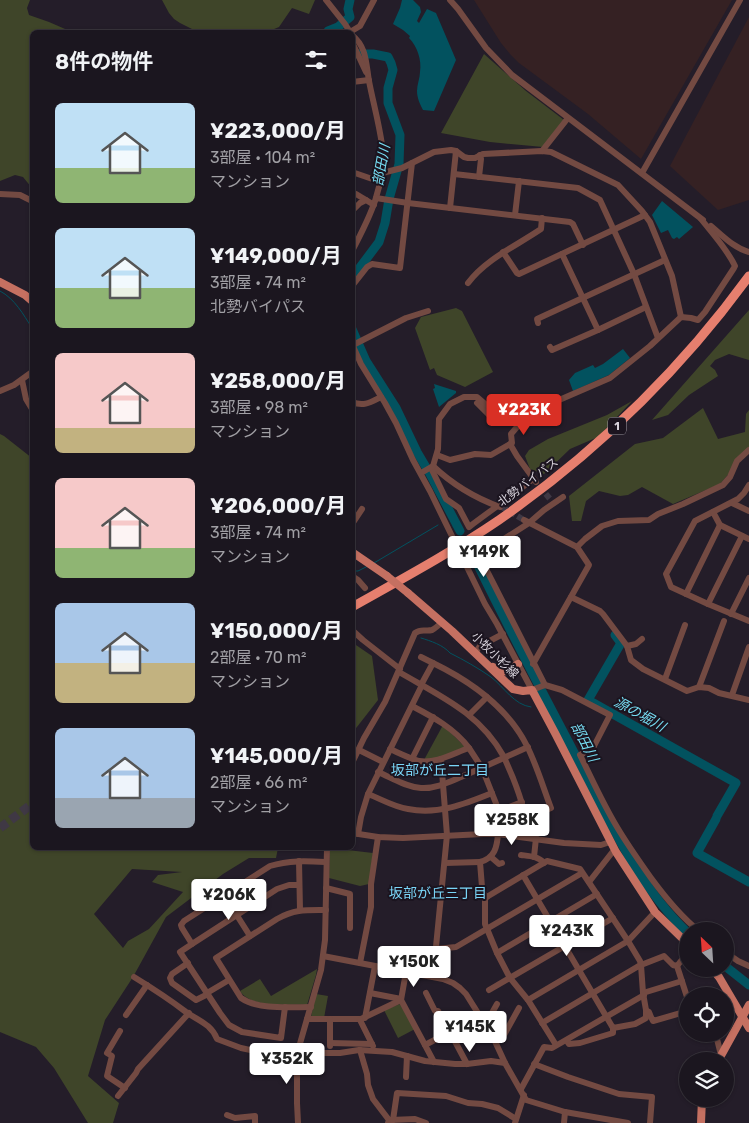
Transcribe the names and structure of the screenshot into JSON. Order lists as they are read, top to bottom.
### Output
{
  "streets": {
    "highway": ["1", "北勢バイパス"],
    "main road": ["小牧小杉線"]
  },
  "districts": ["坂部が丘二丁目", "坂部が丘三丁目"],
  "water": ["部田川", "源の堀川"],
  "north": "top left",
  "page": {
    "heading": "8件の物件",
    "list": [
      {
        "name": "¥223,000/月",
        "note": "3部屋 · 104 m² · マンション"
      },
      {
        "name": "¥149,000/月",
        "note": "3部屋 · 74 m² · 北勢バイパス"
      },
      {
        "name": "¥258,000/月",
        "note": "3部屋 · 98 m² · マンション"
      },
      {
        "name": "¥206,000/月",
        "note": "3部屋 · 74 m² · マンション"
      },
      {
        "name": "¥150,000/月",
        "note": "2部屋 · 70 m² · マンション"
      },
      {
        "name": "¥145,000/月",
        "note": "2部屋 · 66 m² · マンション"
      }
    ],
    "price": [
      "¥223K",
      "¥149K",
      "¥258K",
      "¥206K",
      "¥243K",
      "¥150K",
      "¥145K",
      "¥352K"
    ]
  }
}
